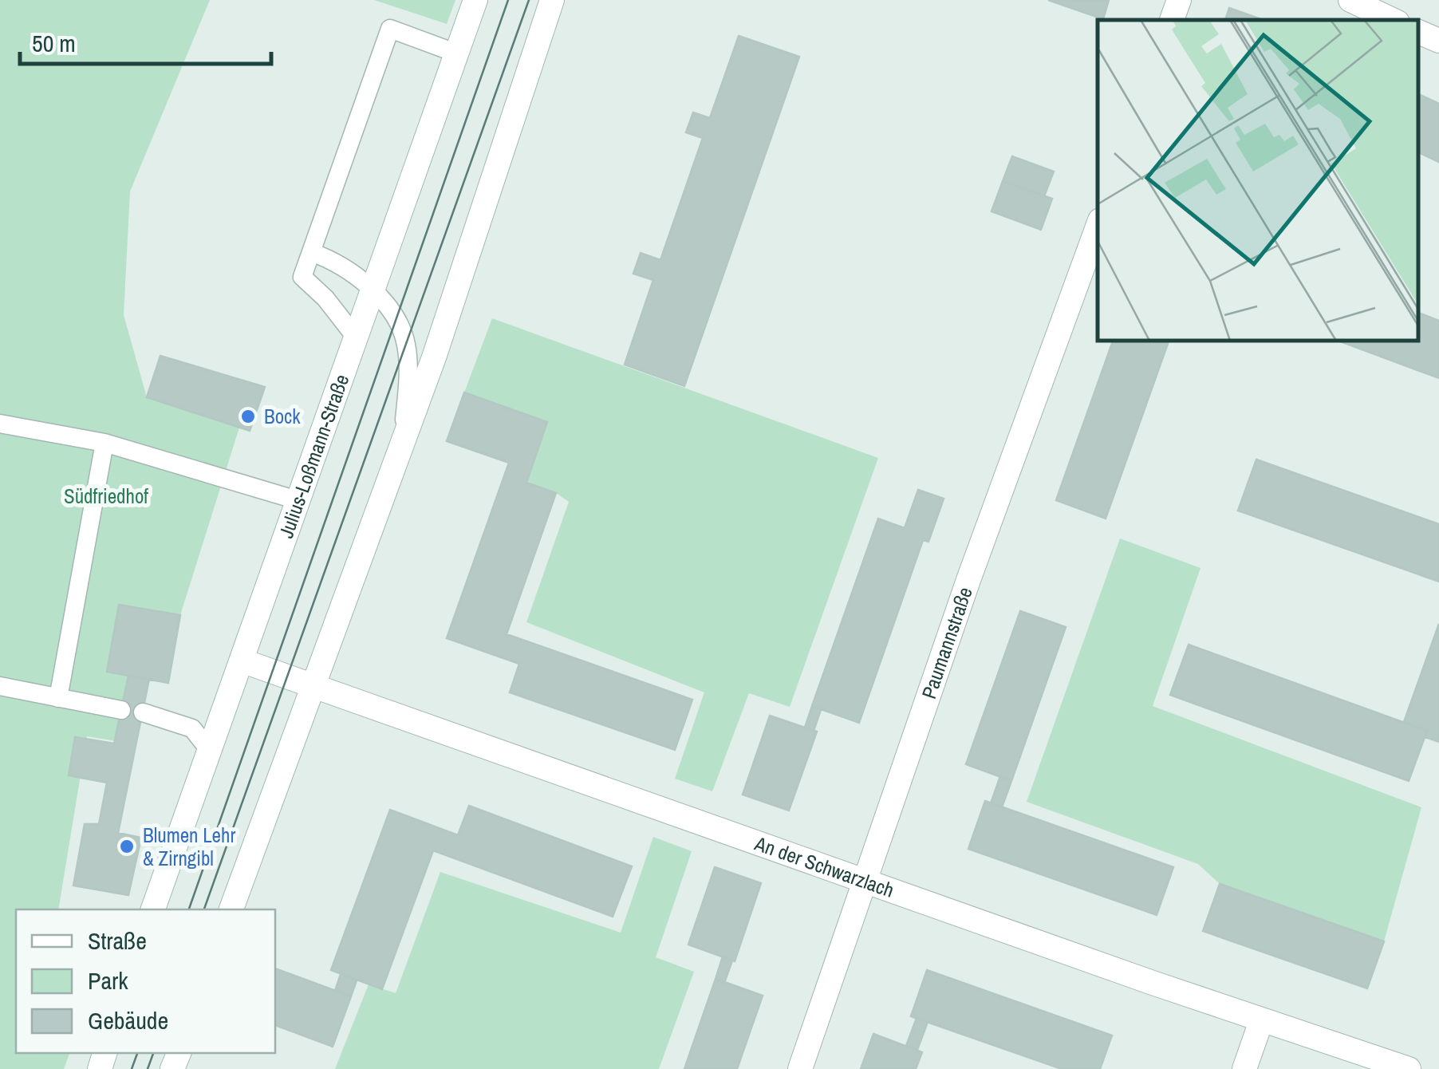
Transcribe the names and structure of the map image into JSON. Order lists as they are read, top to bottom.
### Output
{
  "streets": {
    "street": ["Julius-Loßmann-Straße", "Paumannstraße", "An der Schwarzlach"]
  },
  "crossings": [
    ["Julius-Loßmann-Straße", "An der Schwarzlach"],
    ["Paumannstraße", "An der Schwarzlach"]
  ],
  "parks": ["Südfriedhof"],
  "places": ["Bock", "Blumen Lehr & Zirngibl"],
  "legend": ["Straße", "Park", "Gebäude"],
  "scale_bar": "50 m"
}
